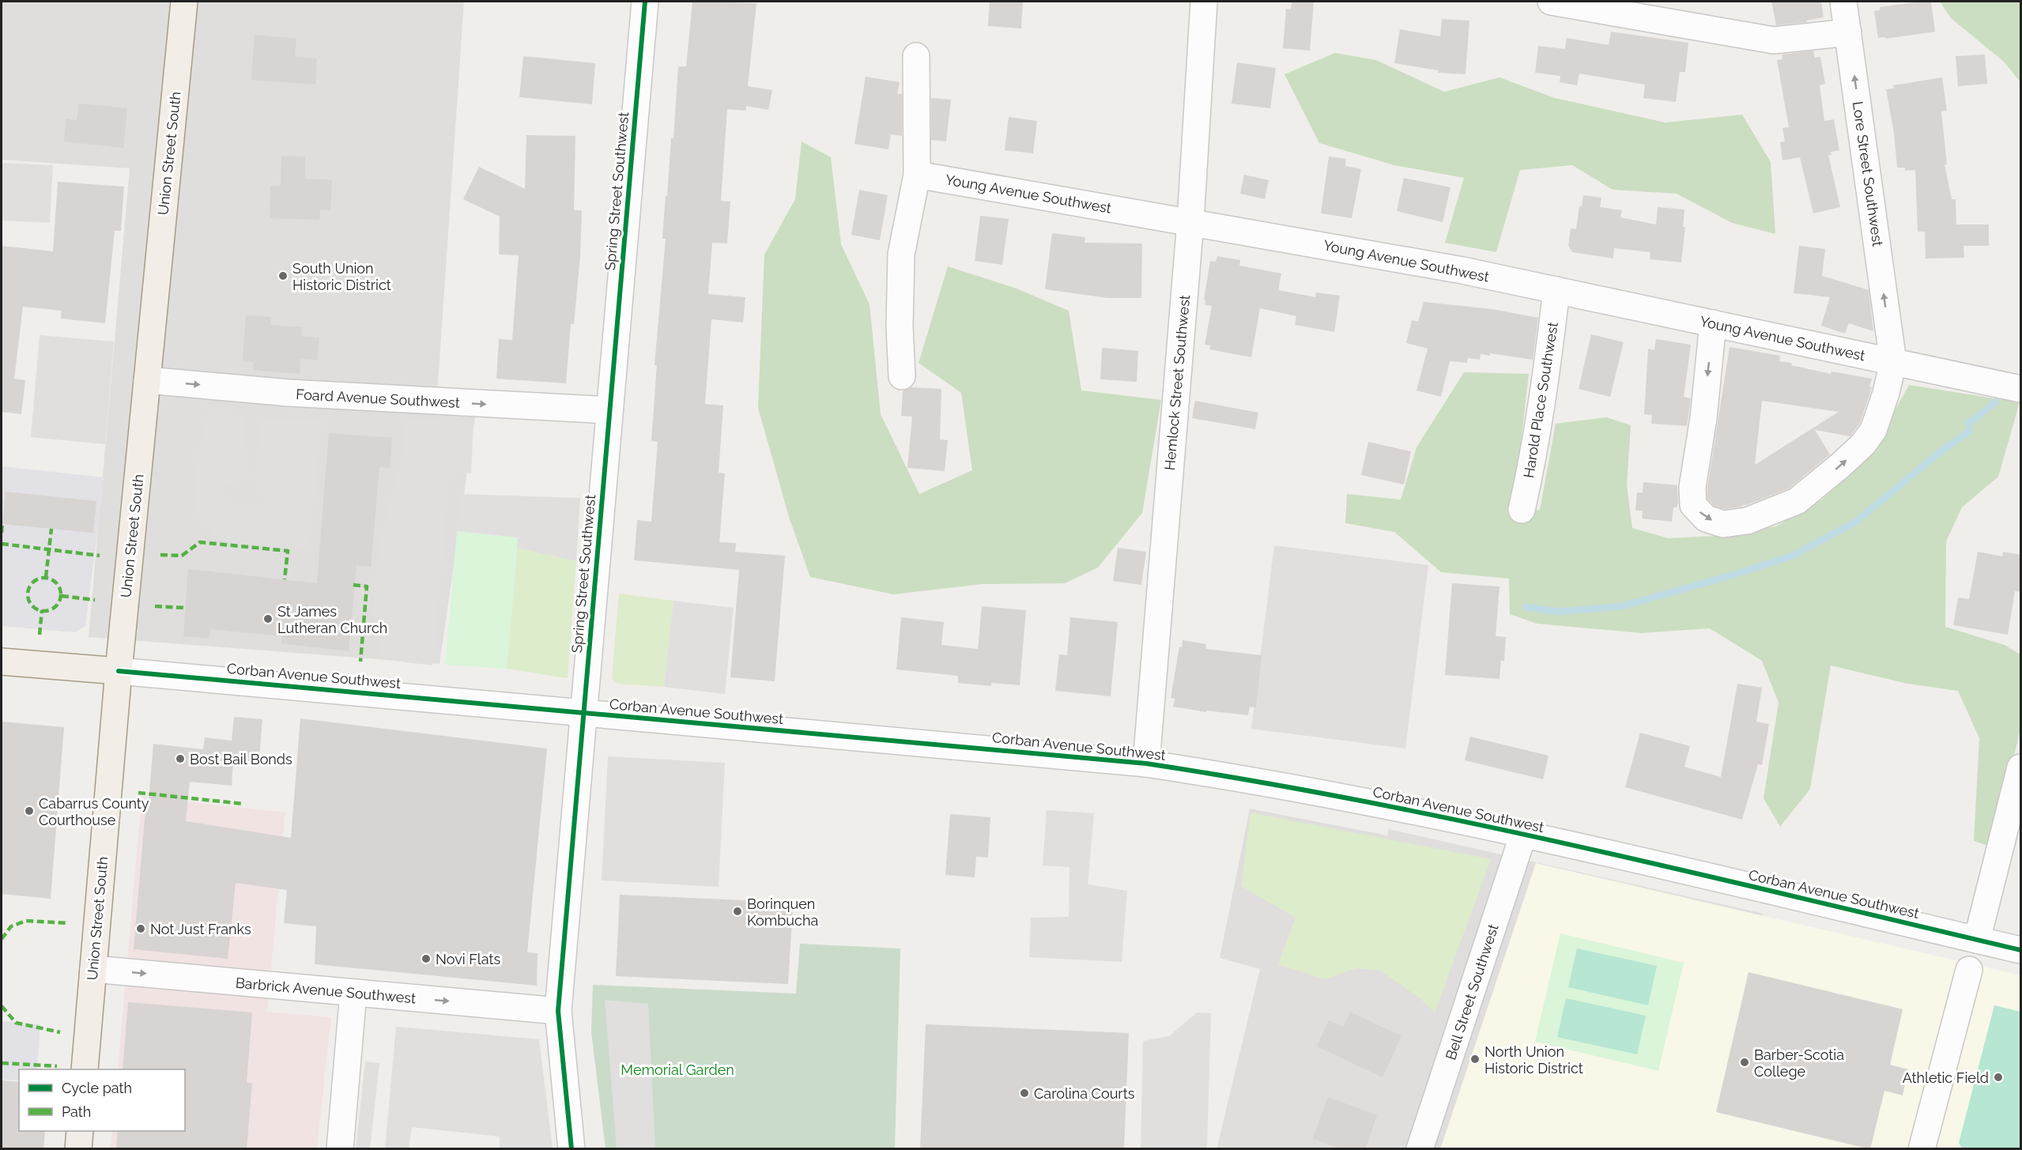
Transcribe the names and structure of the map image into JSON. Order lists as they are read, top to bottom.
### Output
{
  "streets": {
    "main road": ["Union Street South"],
    "street": [
      "Lore Street Southwest",
      "Spring Street Southwest",
      "Young Avenue Southwest",
      "Hemlock Street Southwest",
      "Foard Avenue Southwest",
      "Harold Place Southwest",
      "Corban Avenue Southwest",
      "Barbrick Avenue Southwest",
      "Bell Street Southwest"
    ]
  },
  "crossings": [
    ["Union Street South", "Foard Avenue Southwest"],
    ["Union Street South", "Corban Avenue Southwest"],
    ["Union Street South", "Barbrick Avenue Southwest"],
    ["Lore Street Southwest", "Young Avenue Southwest"],
    ["Spring Street Southwest", "Foard Avenue Southwest"],
    ["Spring Street Southwest", "Corban Avenue Southwest"],
    ["Spring Street Southwest", "Barbrick Avenue Southwest"],
    ["Young Avenue Southwest", "Hemlock Street Southwest"],
    ["Young Avenue Southwest", "Harold Place Southwest"],
    ["Hemlock Street Southwest", "Corban Avenue Southwest"],
    ["Corban Avenue Southwest", "Bell Street Southwest"]
  ],
  "one_way": ["Lore Street Southwest", "Foard Avenue Southwest", "Barbrick Avenue Southwest"],
  "parks": ["Memorial Garden"],
  "places": [
    "South Union Historic District",
    "St James Lutheran Church",
    "Bost Bail Bonds",
    "Cabarrus County Courthouse",
    "Borinquen Kombucha",
    "Not Just Franks",
    "Novi Flats",
    "North Union Historic District",
    "Barber-Scotia College",
    "Athletic Field",
    "Carolina Courts"
  ],
  "legend": ["Cycle path", "Path"]
}
